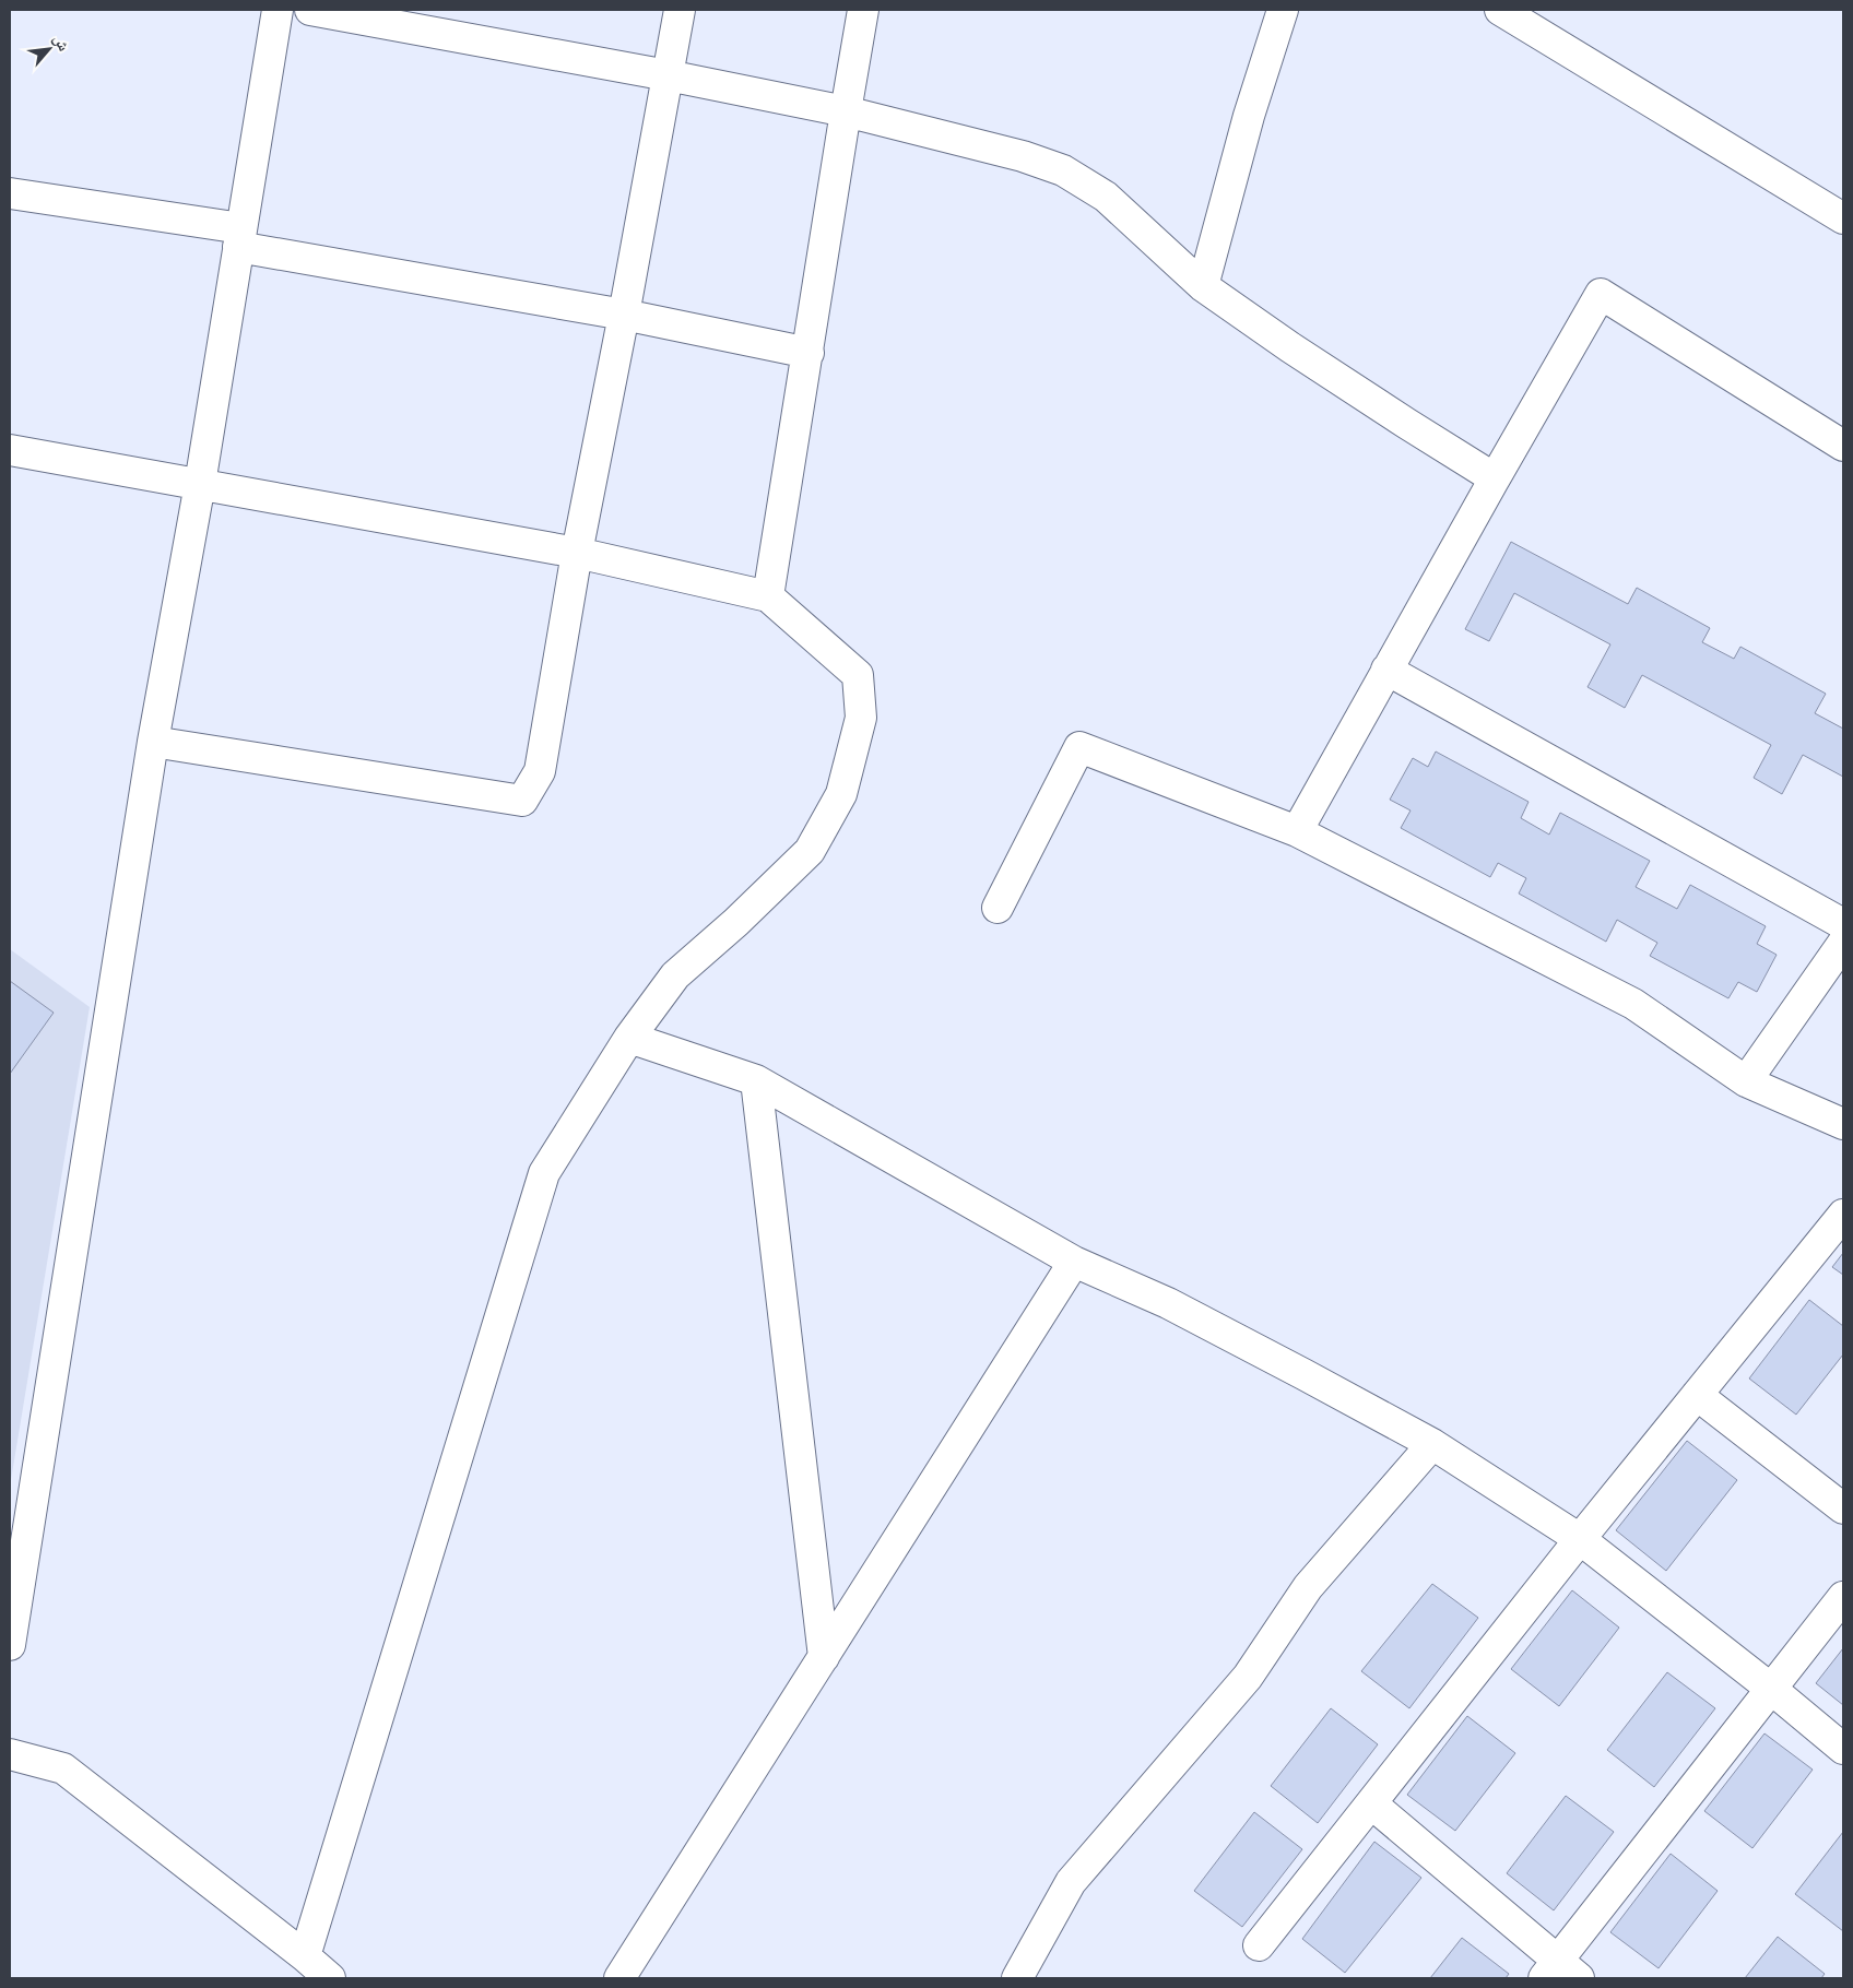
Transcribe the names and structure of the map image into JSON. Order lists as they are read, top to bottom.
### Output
{
  "north": "top right"
}
